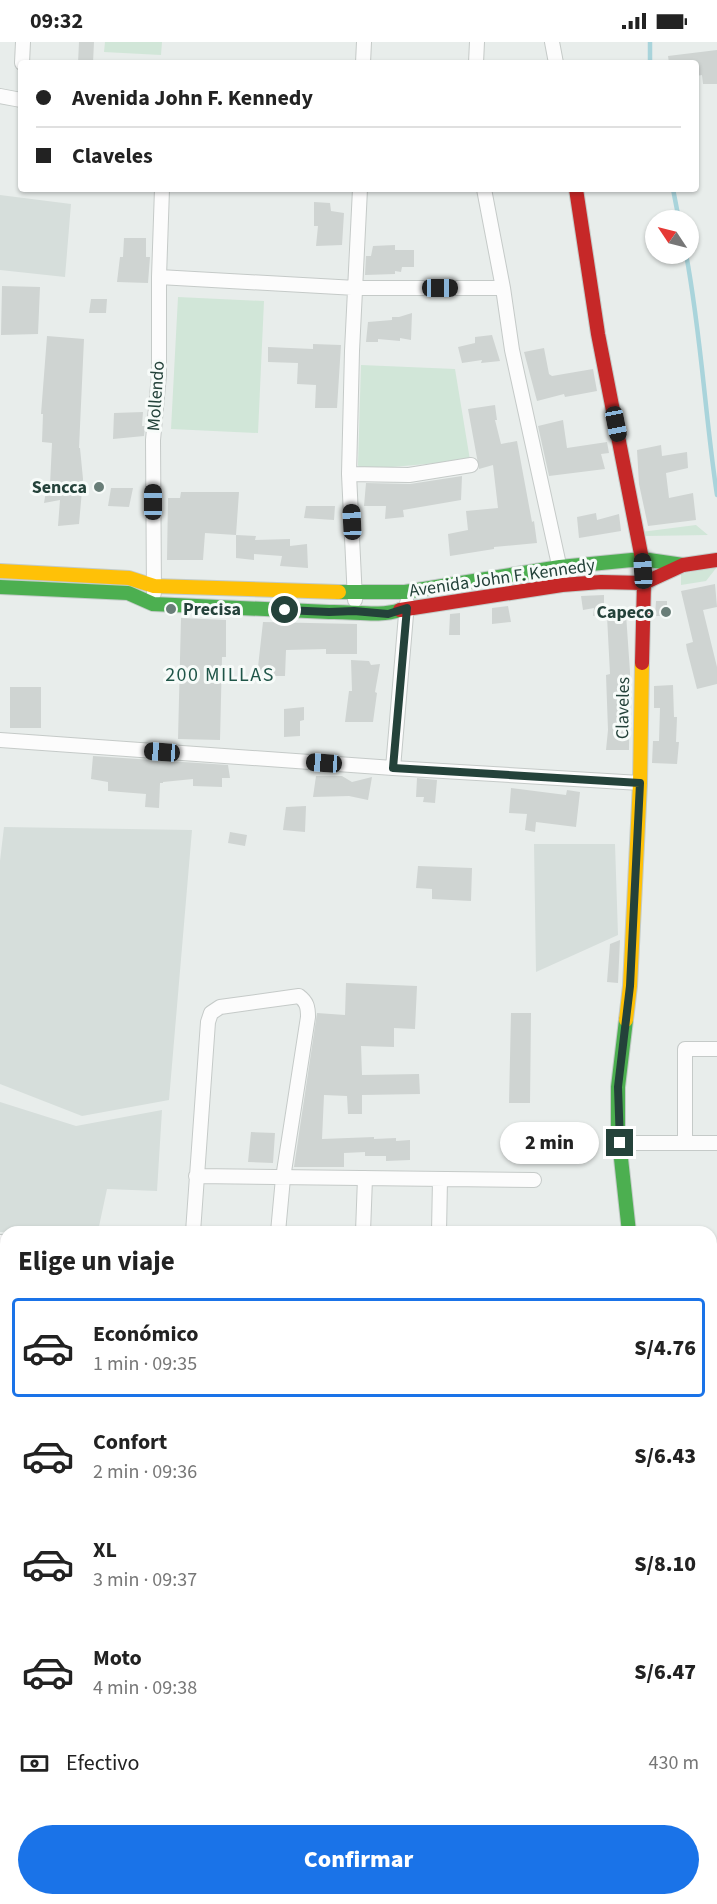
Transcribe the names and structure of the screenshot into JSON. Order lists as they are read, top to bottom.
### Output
{
  "streets": {
    "main road": ["Avenida John F. Kennedy", "Claveles"],
    "street": ["Mollendo"]
  },
  "crossings": [
    ["Mollendo", "Avenida John F. Kennedy"],
    ["Avenida John F. Kennedy", "Claveles"]
  ],
  "districts": ["200 MILLAS"],
  "places": ["Sencca", "Precisa", "Capeco"],
  "north": "top left",
  "page": {
    "status": "09:32",
    "banner": ["Avenida John F. Kennedy", "Claveles"],
    "bubble": "2 min",
    "heading": "Elige un viaje",
    "list": [
      {
        "name": "Económico",
        "note": "1 min · 09:35",
        "value": "S/4.76"
      },
      {
        "name": "Confort",
        "note": "2 min · 09:36",
        "value": "S/6.43"
      },
      {
        "name": "XL",
        "note": "3 min · 09:37",
        "value": "S/8.10"
      },
      {
        "name": "Moto",
        "note": "4 min · 09:38",
        "value": "S/6.47"
      }
    ],
    "pay": ["Efectivo", "430 m"],
    "buttons": "Confirmar"
  }
}
